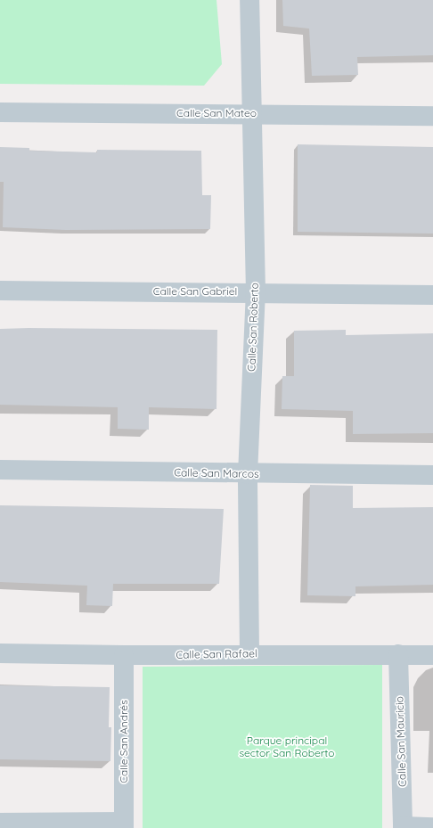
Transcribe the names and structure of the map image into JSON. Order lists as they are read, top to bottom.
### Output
{
  "streets": {
    "street": [
      "Calle San Mateo",
      "Calle San Gabriel",
      "Calle San Roberto",
      "Calle San Marcos",
      "Calle San Rafael",
      "Calle San Andrés",
      "Calle San Mauricio"
    ]
  },
  "crossings": [
    ["Calle San Mateo", "Calle San Roberto"],
    ["Calle San Gabriel", "Calle San Roberto"],
    ["Calle San Roberto", "Calle San Marcos"],
    ["Calle San Roberto", "Calle San Rafael"],
    ["Calle San Rafael", "Calle San Andrés"],
    ["Calle San Rafael", "Calle San Mauricio"]
  ],
  "parks": ["Parque principal sector San Roberto"]
}
